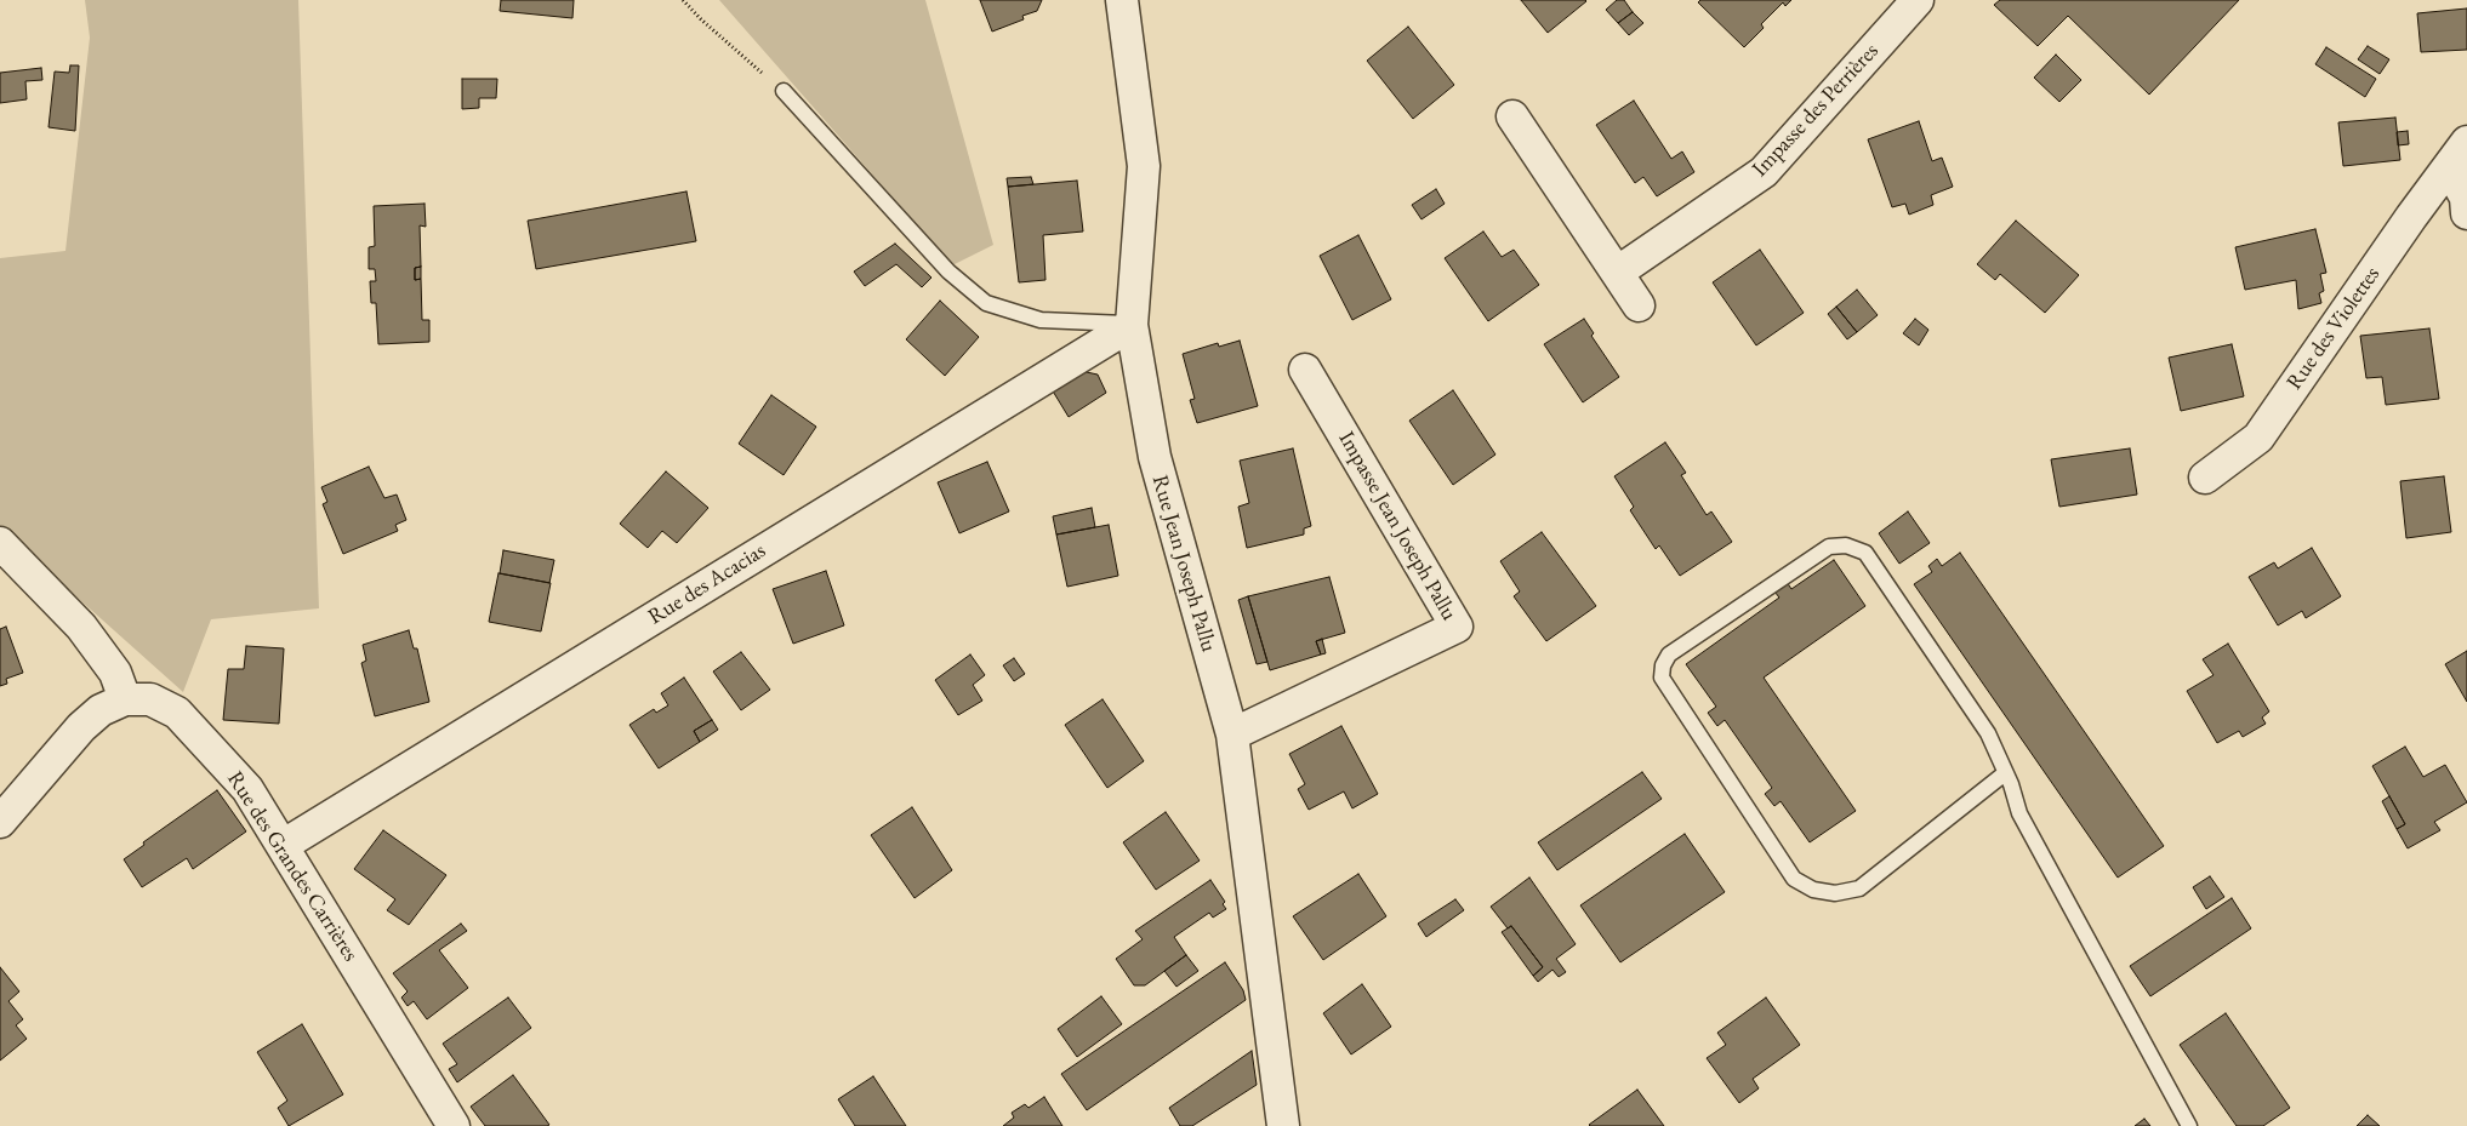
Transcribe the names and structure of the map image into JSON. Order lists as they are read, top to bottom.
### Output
{
  "streets": {
    "street": [
      "Impasse des Perrières",
      "Rue des Violettes",
      "Impasse Jean Joseph Pallu",
      "Rue Jean Joseph Pallu",
      "Rue des Acacias",
      "Rue des Grandes Carrières"
    ]
  },
  "crossings": [
    ["Impasse Jean Joseph Pallu", "Rue Jean Joseph Pallu"],
    ["Rue Jean Joseph Pallu", "Rue des Acacias"],
    ["Rue des Acacias", "Rue des Grandes Carrières"]
  ]
}
